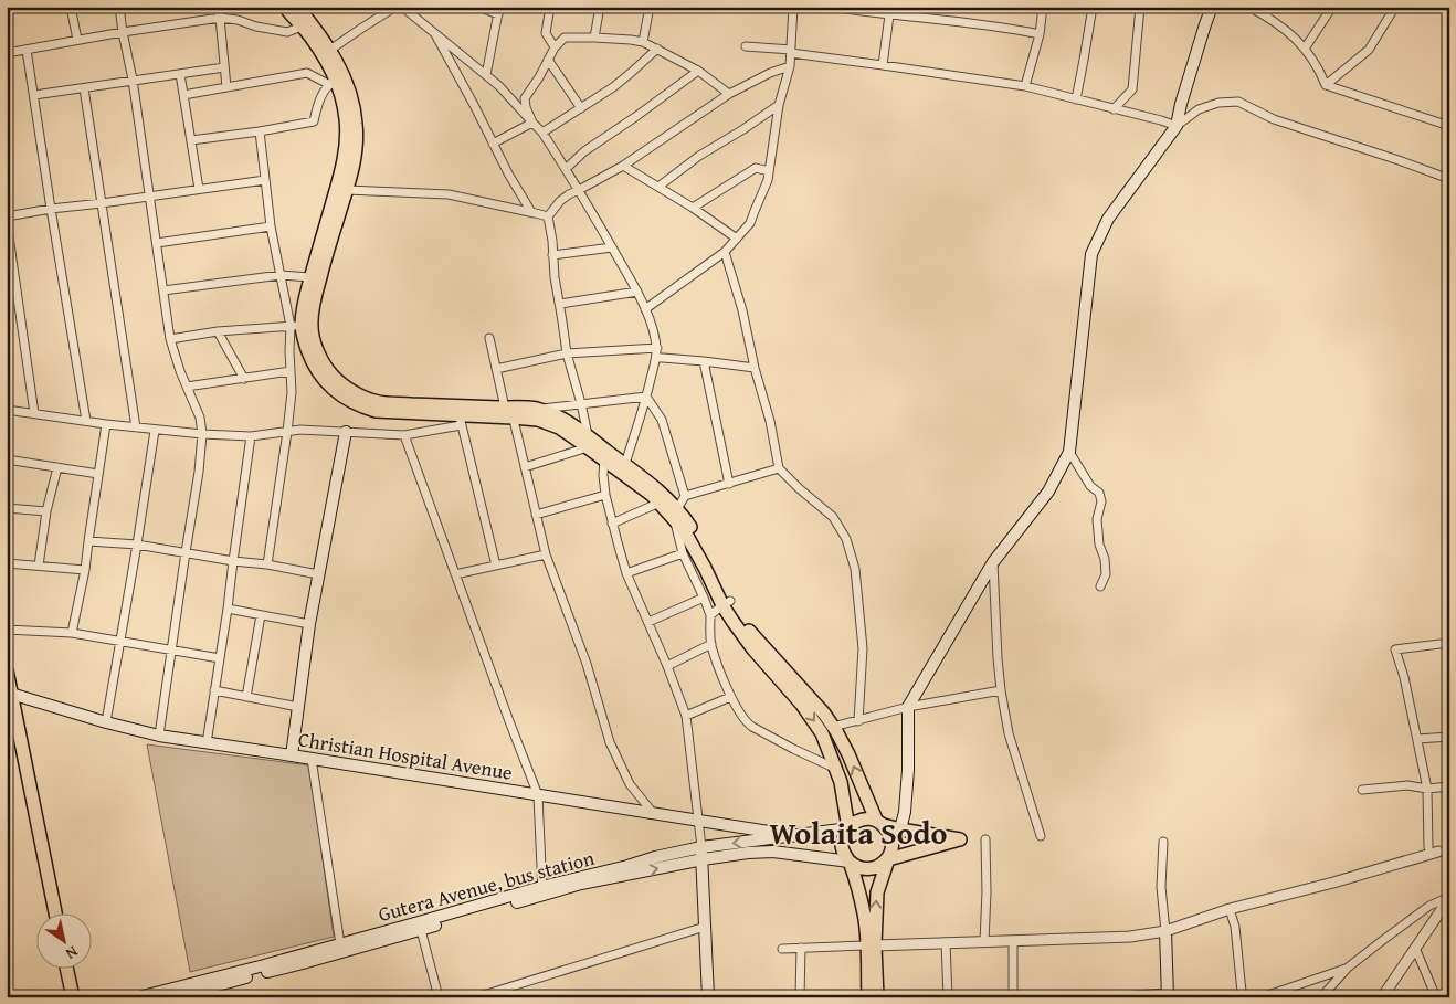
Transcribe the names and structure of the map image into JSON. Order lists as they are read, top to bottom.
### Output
{
  "streets": {
    "main road": ["Christian Hospital Avenue", "Gutera Avenue, bus station"]
  },
  "districts": ["Wolaita Sodo"],
  "north": "bottom right"
}
